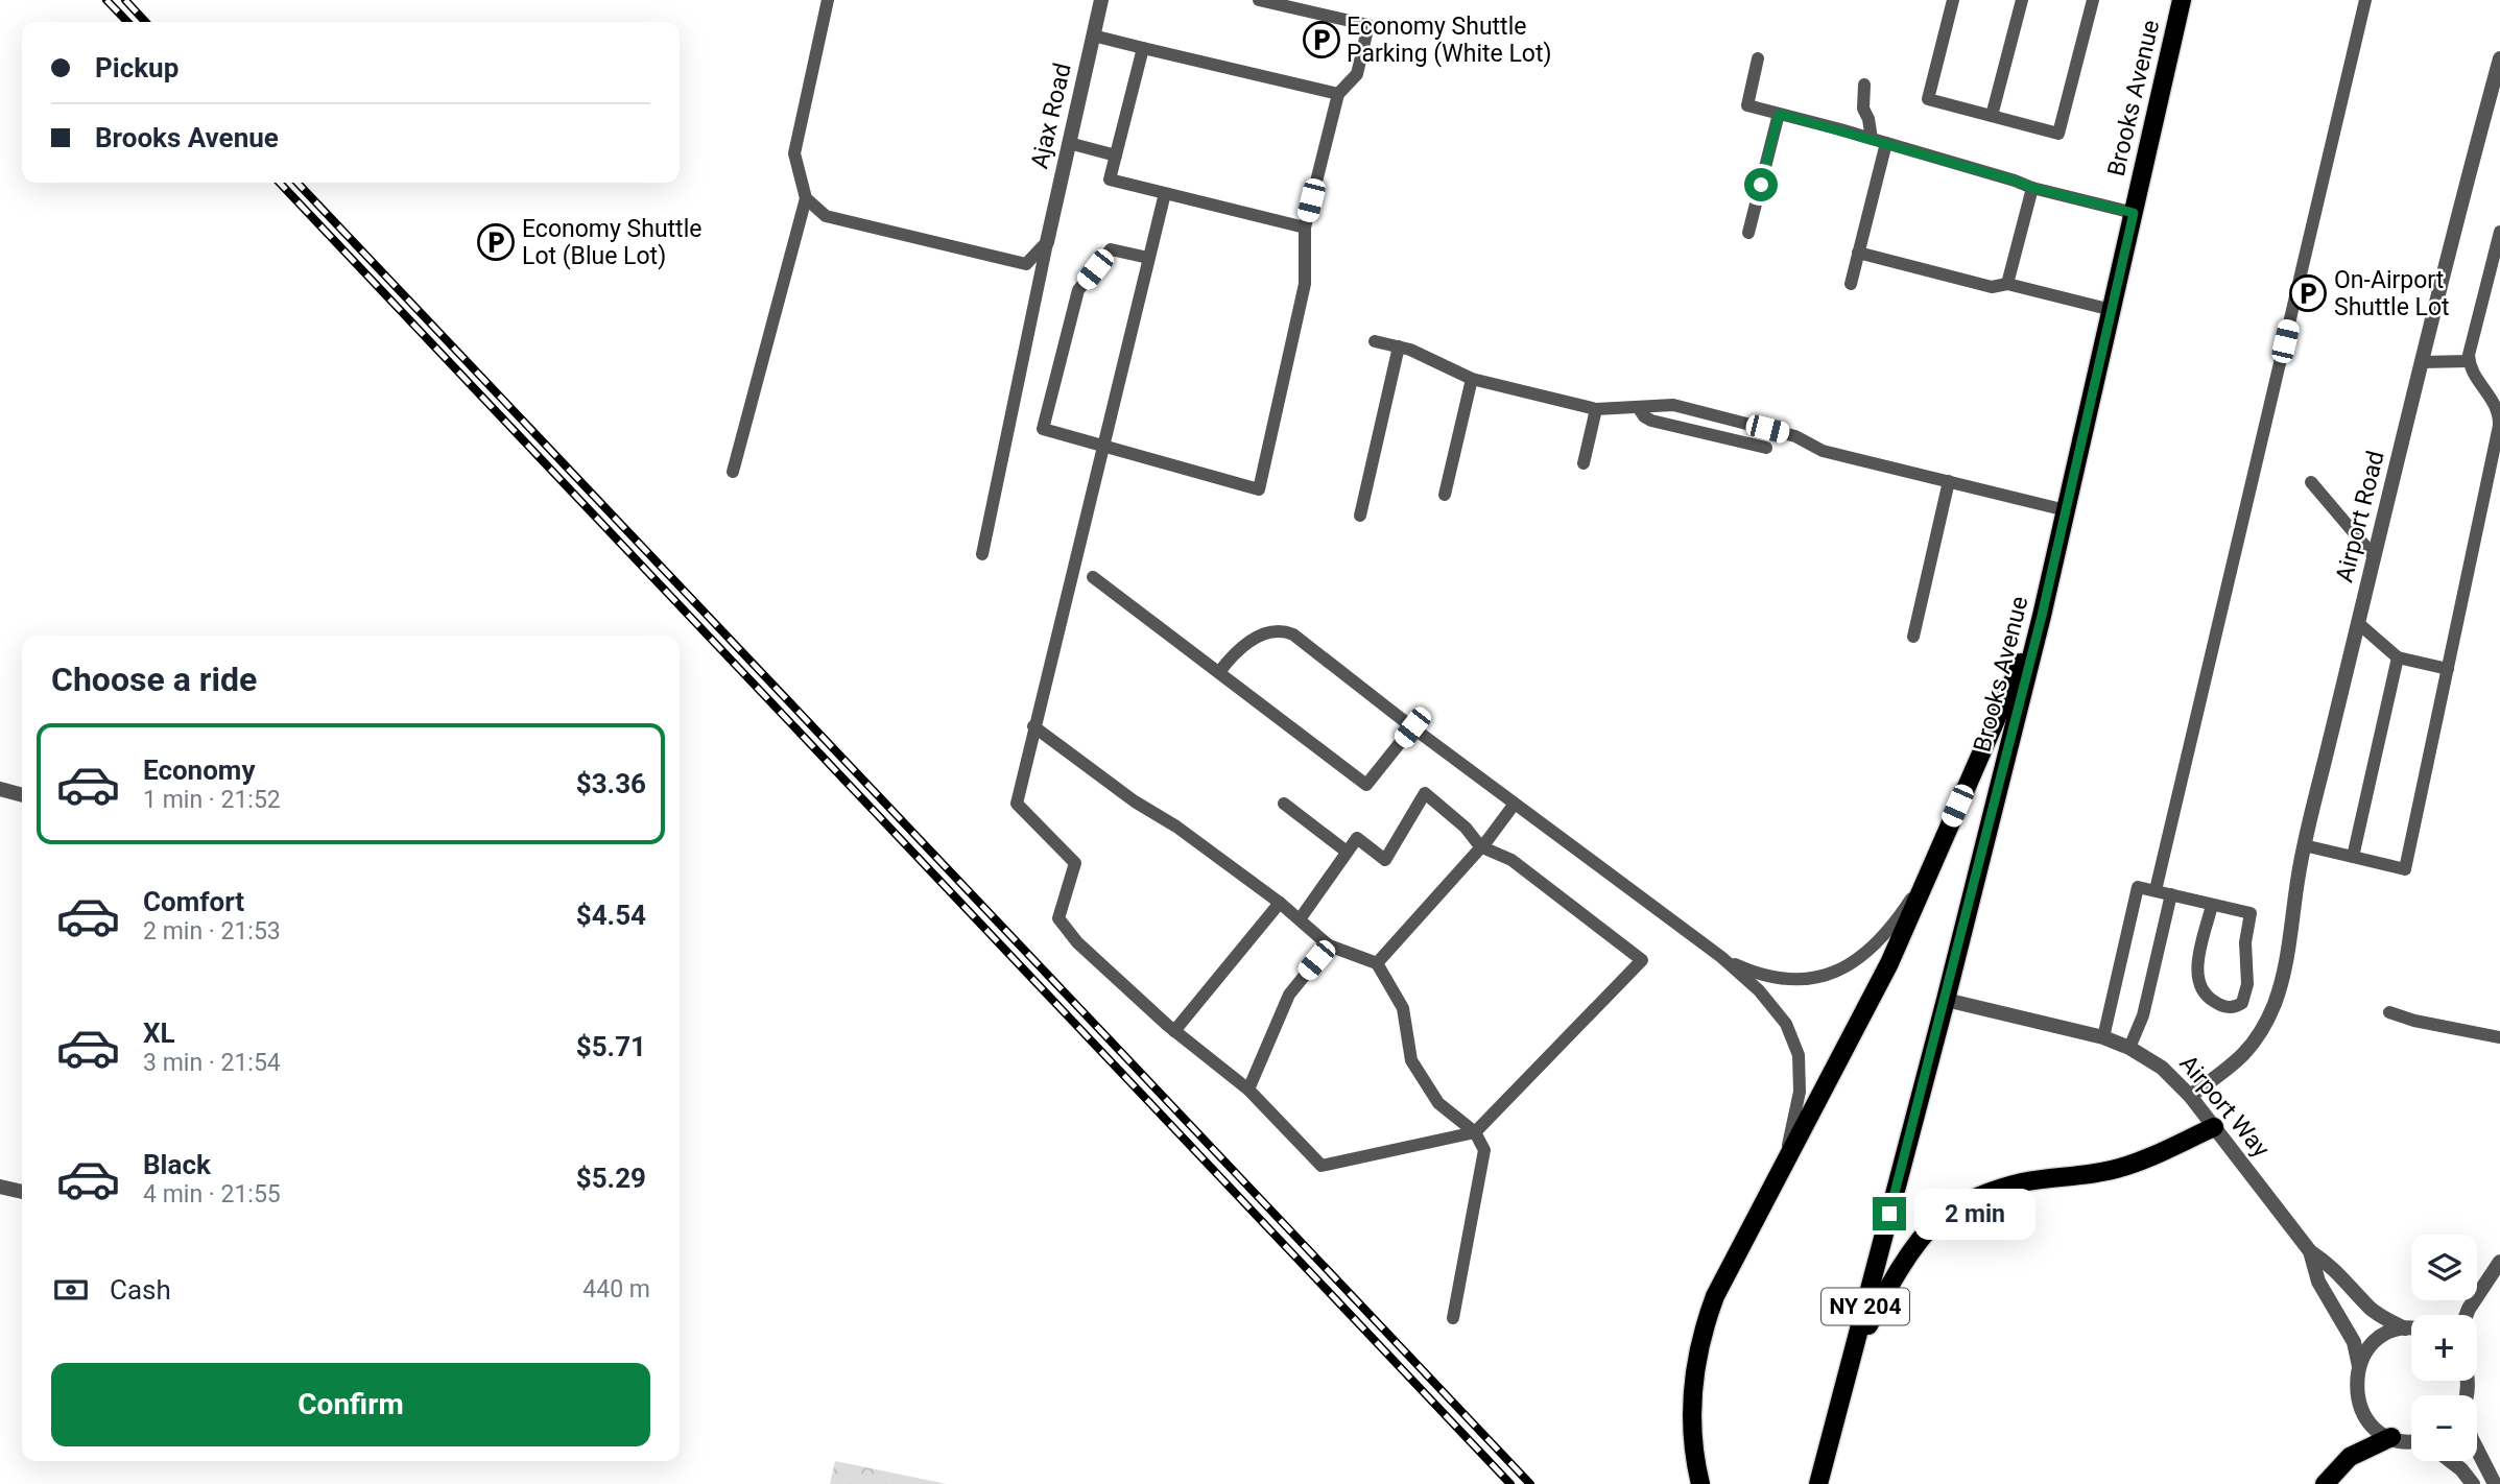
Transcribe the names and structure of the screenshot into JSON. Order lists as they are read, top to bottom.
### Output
{
  "streets": {
    "main road": ["Brooks Avenue", "NY 204"],
    "street": ["Ajax Road", "Airport Road", "Airport Way"]
  },
  "crossings": [
    ["Brooks Avenue", "Airport Way"],
    ["Airport Road", "Airport Way"]
  ],
  "places": {
    "parking": ["Economy Shuttle Parking (White Lot)", "Economy Shuttle Lot (Blue Lot)", "On-Airport Shuttle Lot"]
  },
  "page": {
    "banner": ["Pickup", "Brooks Avenue"],
    "heading": "Choose a ride",
    "list": [
      {
        "name": "Economy",
        "note": "1 min · 21:52",
        "value": "$3.36"
      },
      {
        "name": "Comfort",
        "note": "2 min · 21:53",
        "value": "$4.54"
      },
      {
        "name": "XL",
        "note": "3 min · 21:54",
        "value": "$5.71"
      },
      {
        "name": "Black",
        "note": "4 min · 21:55",
        "value": "$5.29"
      }
    ],
    "bubble": "2 min",
    "map_buttons": ["+", "−"],
    "pay": ["Cash", "440 m"],
    "buttons": "Confirm"
  }
}
